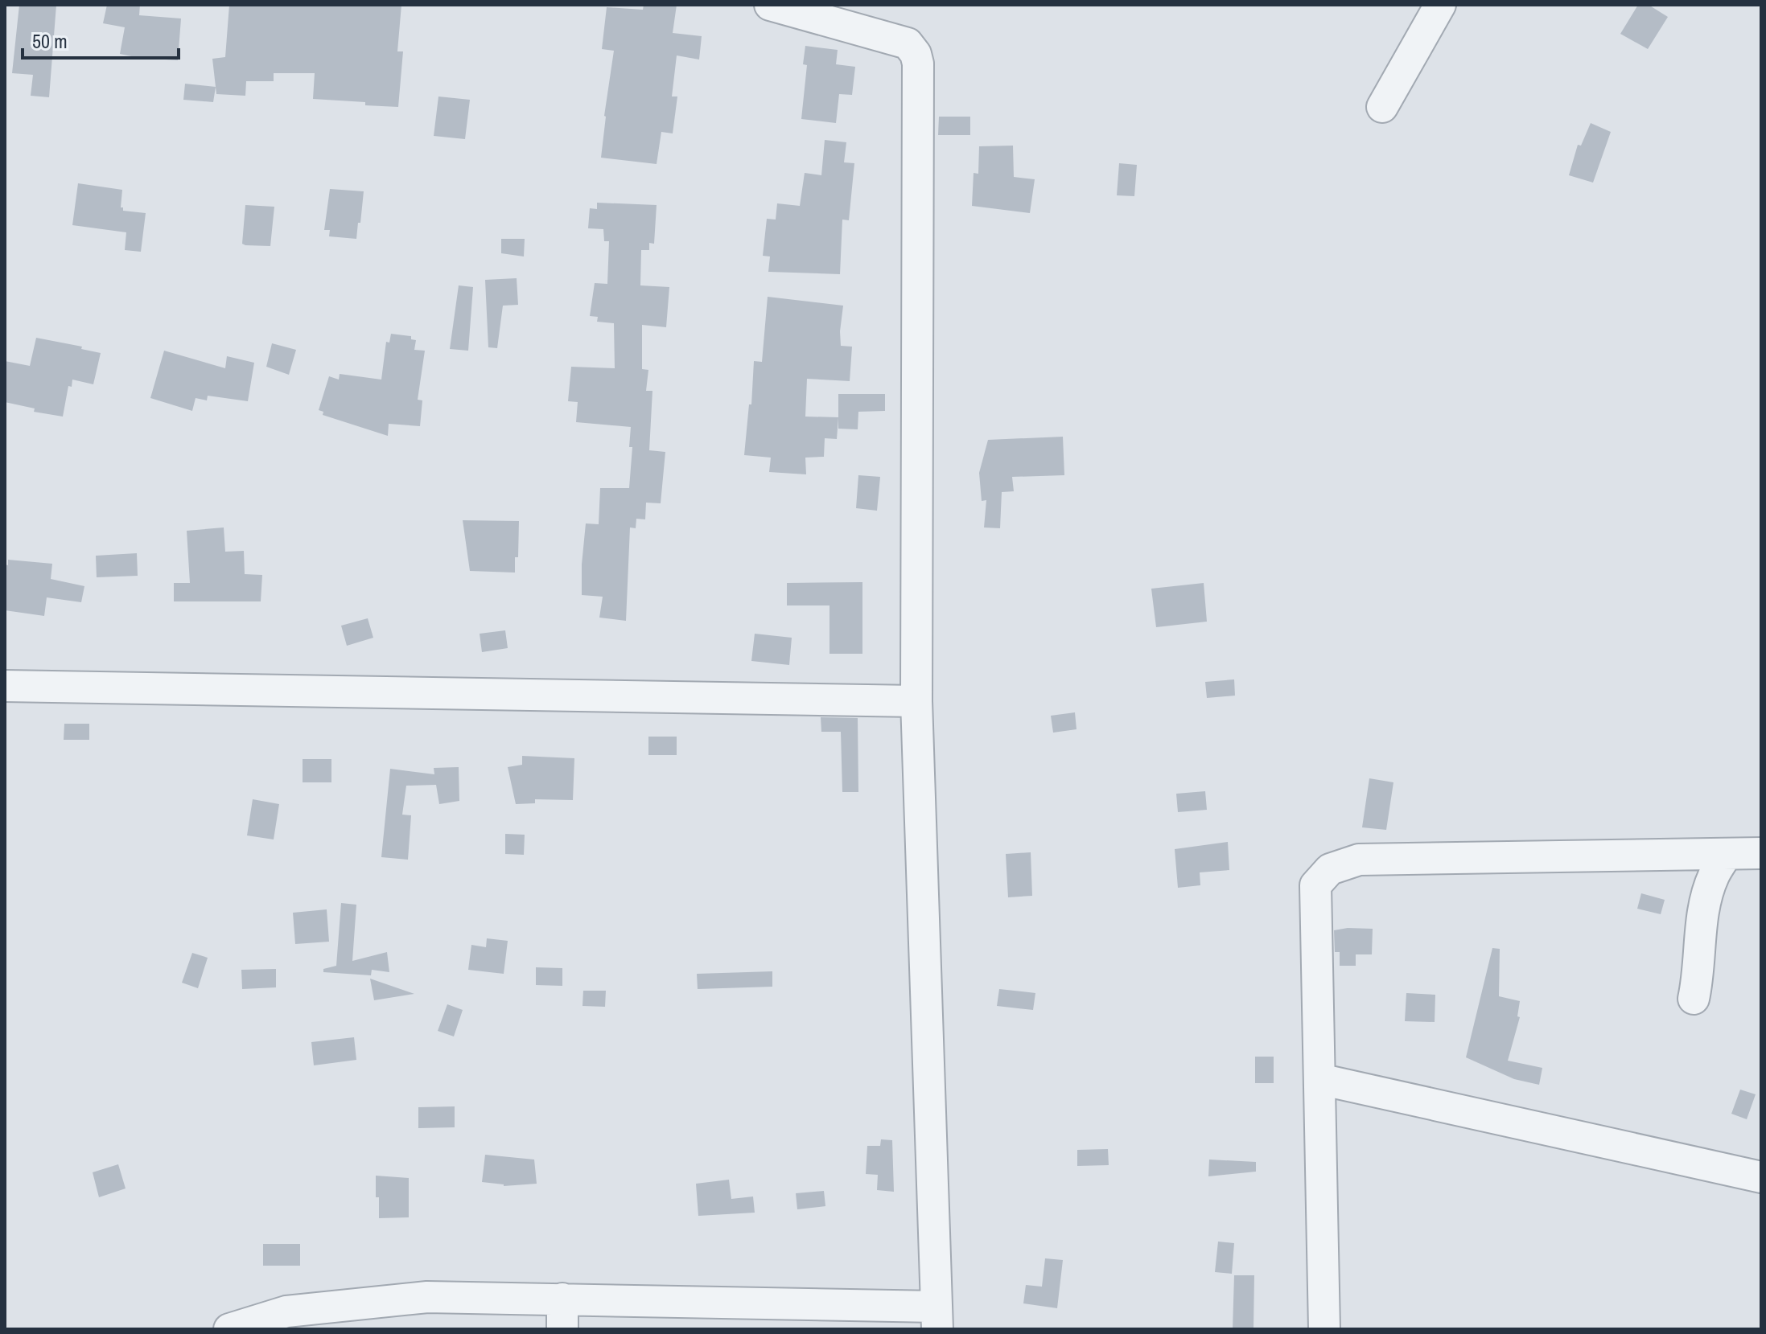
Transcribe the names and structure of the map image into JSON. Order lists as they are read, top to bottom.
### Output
{
  "scale_bar": "50 m"
}
